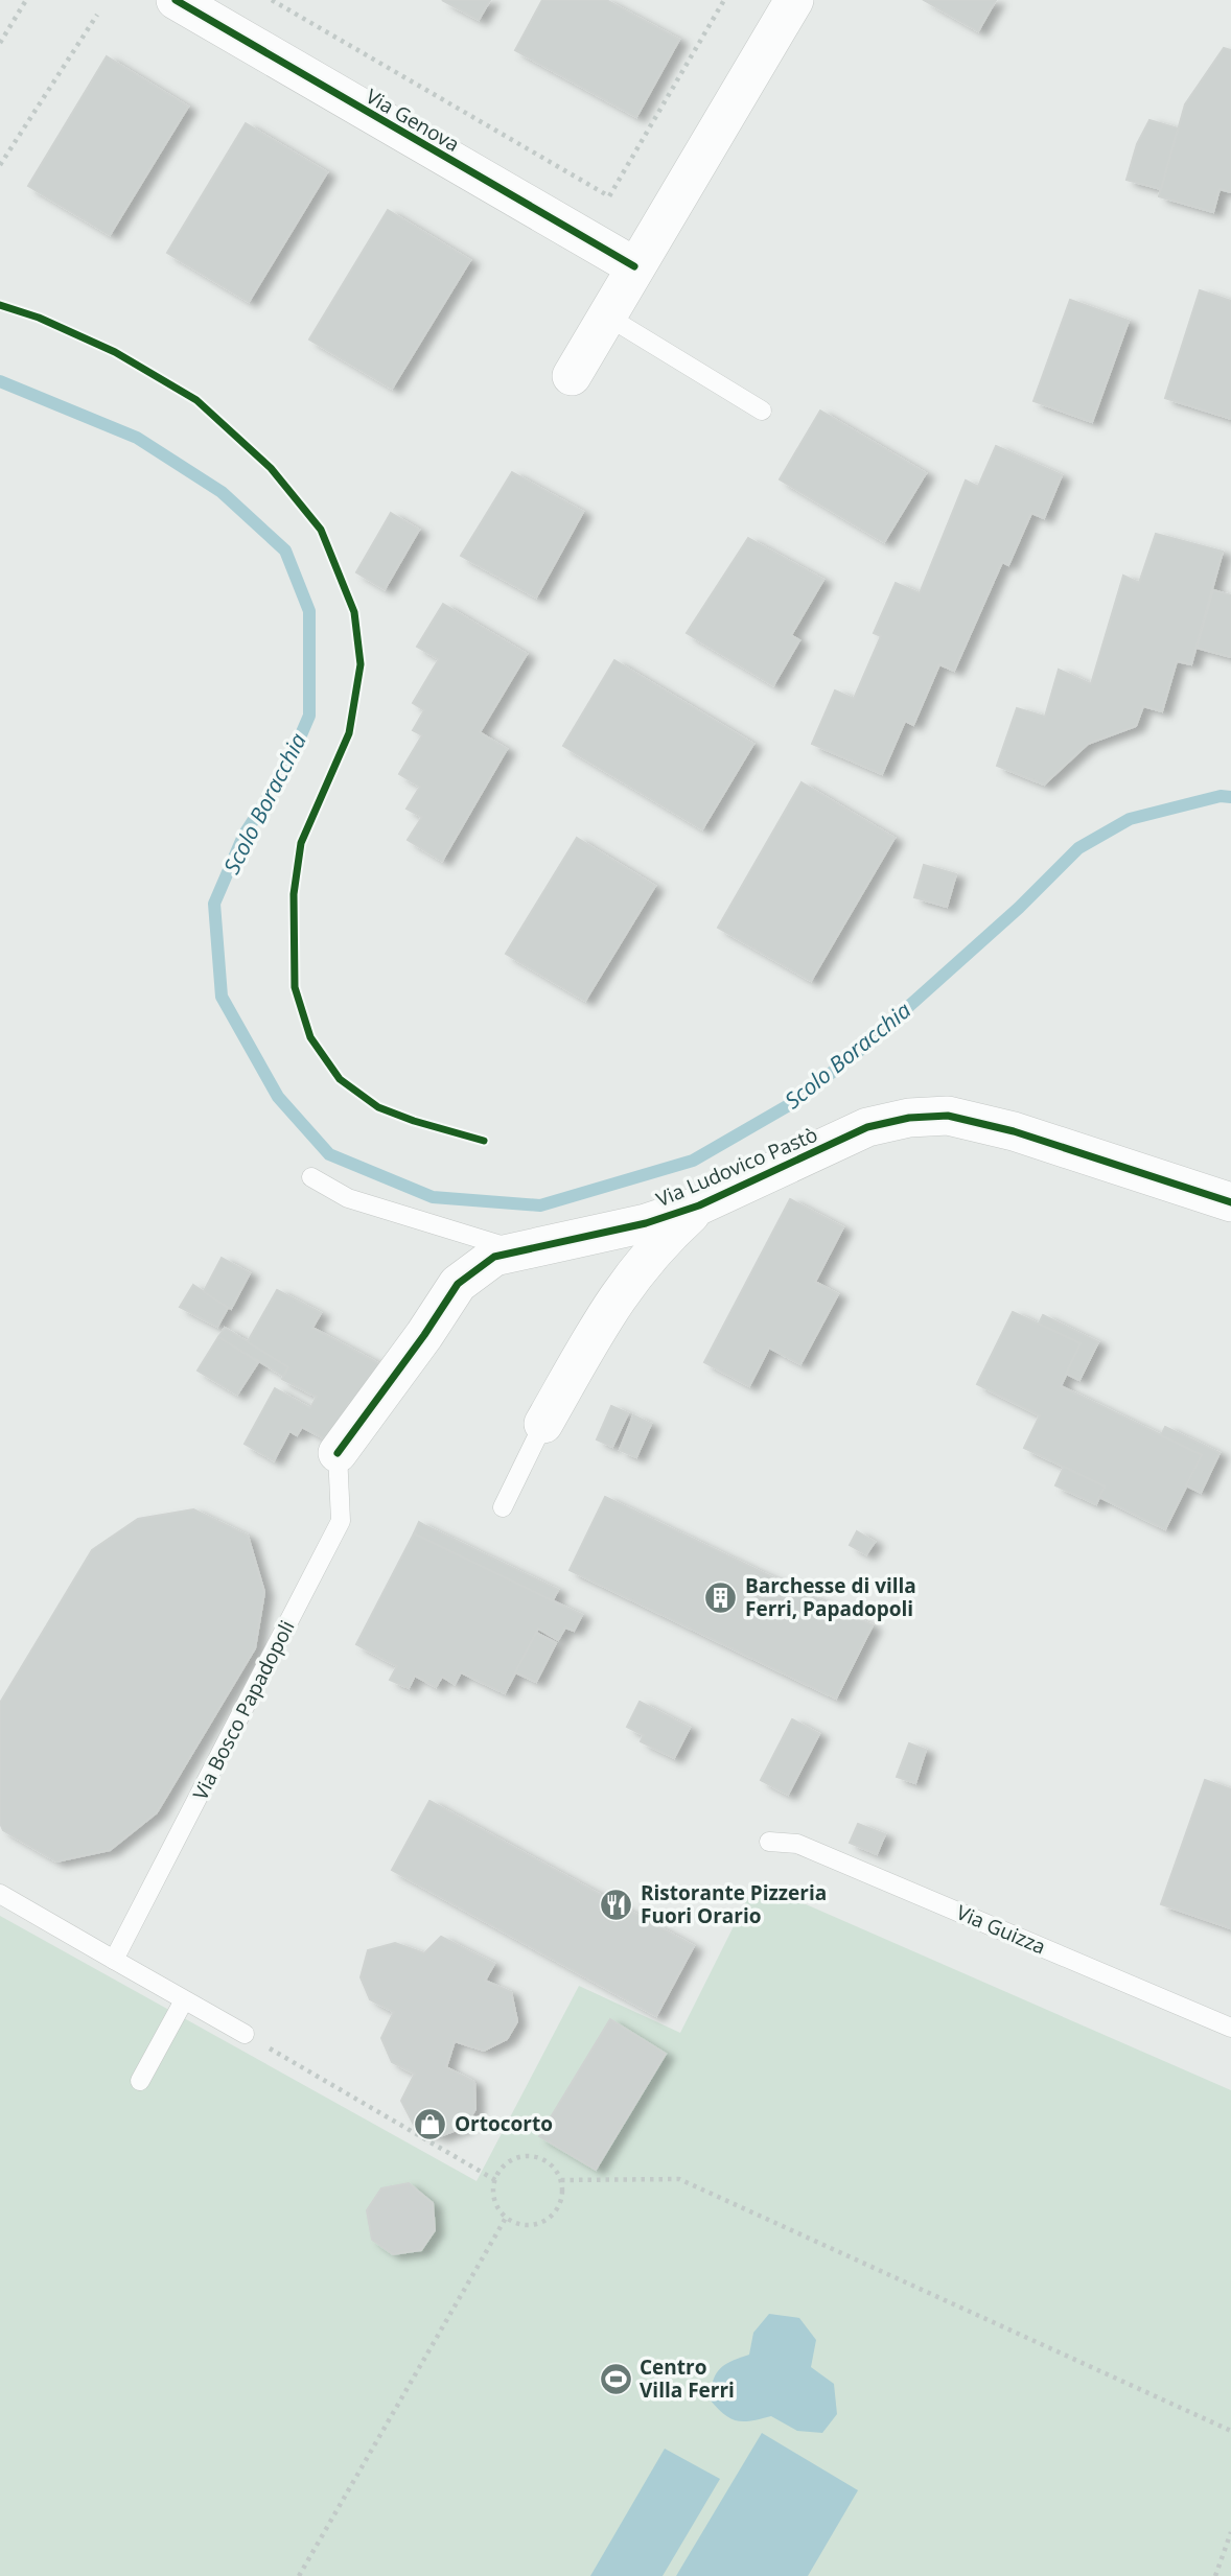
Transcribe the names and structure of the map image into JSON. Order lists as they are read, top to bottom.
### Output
{
  "streets": {
    "street": ["Via Genova", "Via Ludovico Pastò"],
    "lane": ["Via Bosco Papadopoli", "Via Guizza"]
  },
  "crossings": [
    ["Via Ludovico Pastò", "Via Bosco Papadopoli"]
  ],
  "water": ["Scolo Boracchia"],
  "places": {
    "building": ["Barchesse di villa Ferri, Papadopoli"],
    "restaurant": ["Ristorante Pizzeria Fuori Orario"],
    "shop": ["Ortocorto"],
    "sports": ["Centro Villa Ferri"]
  }
}
